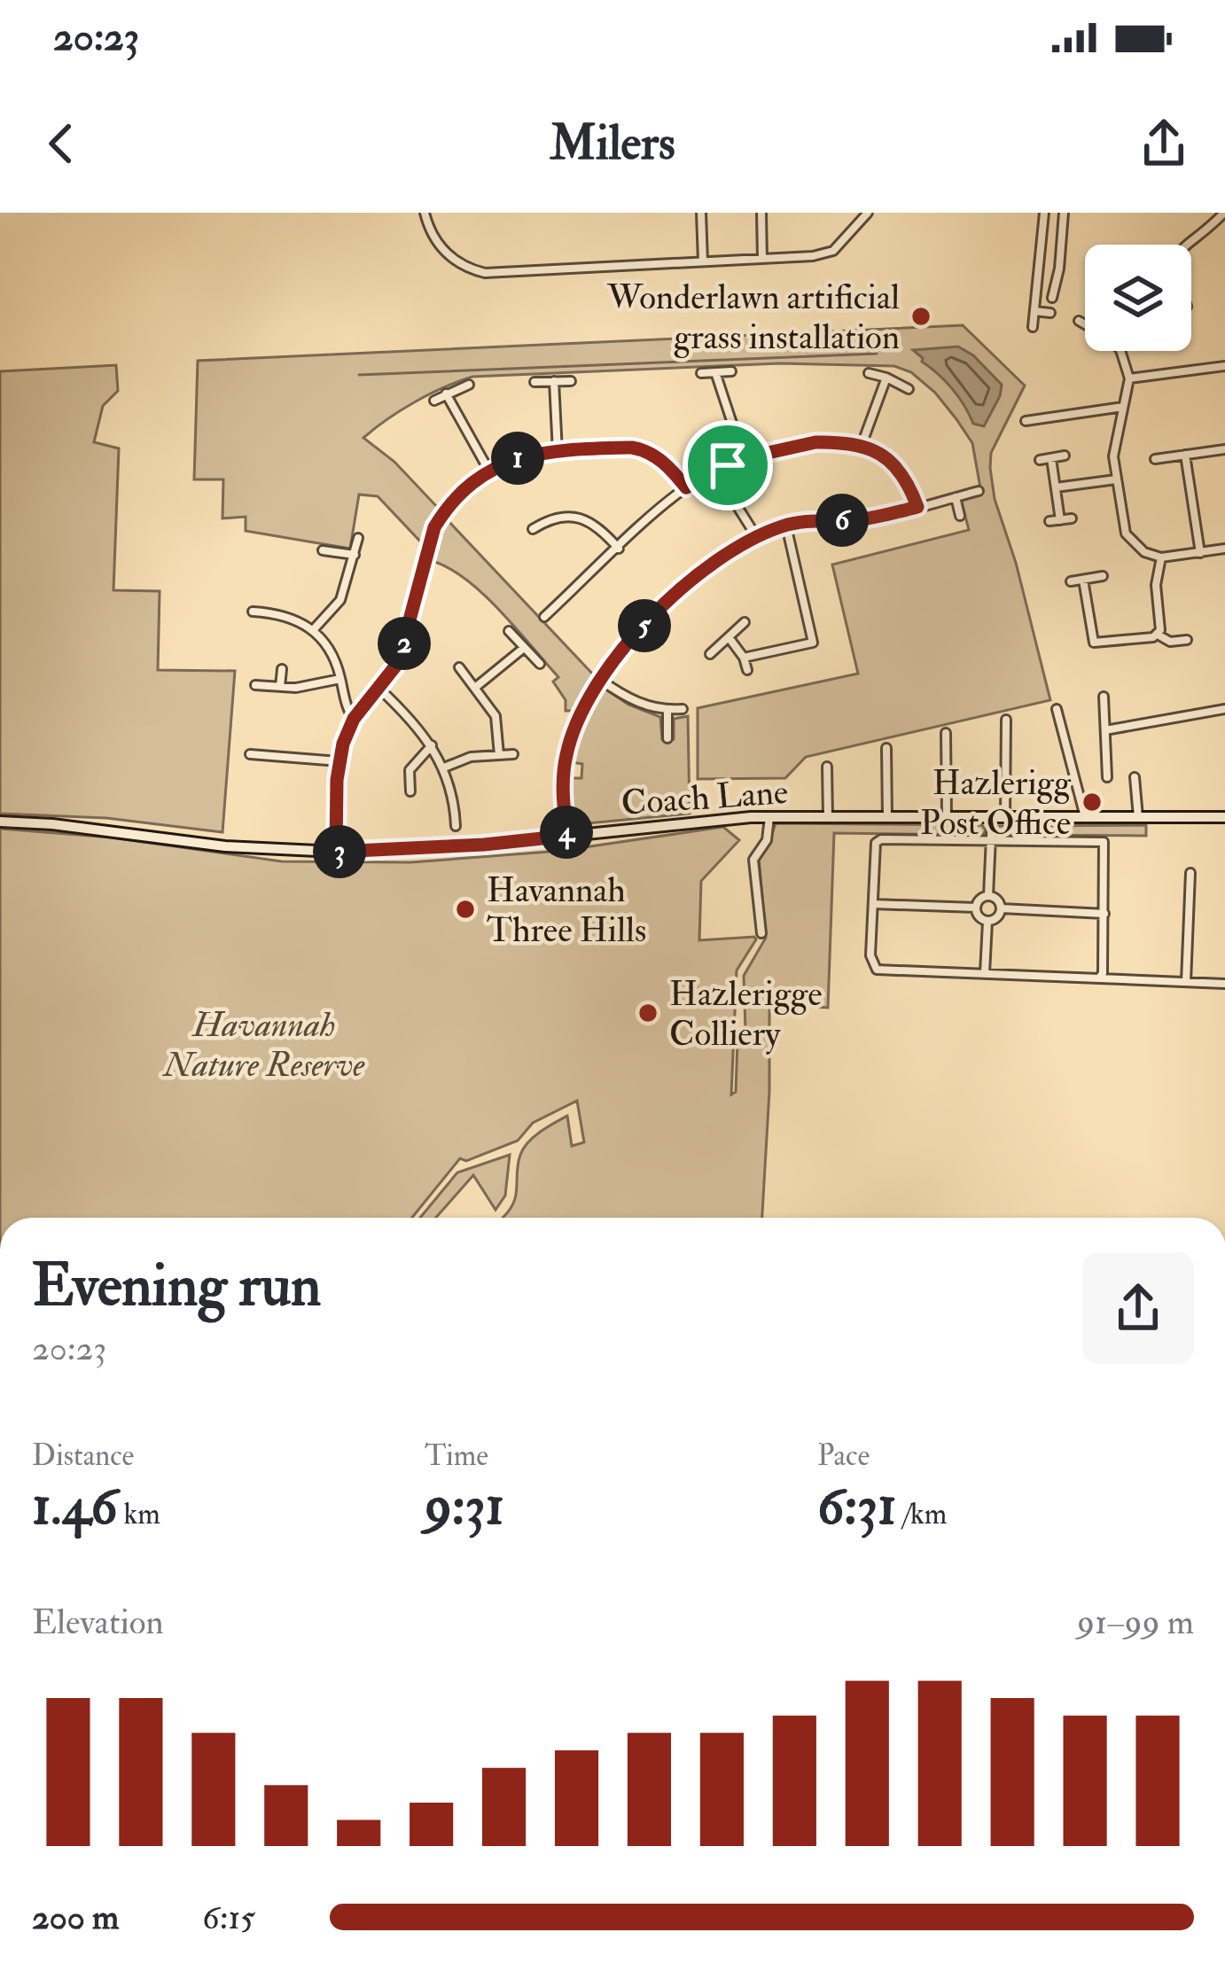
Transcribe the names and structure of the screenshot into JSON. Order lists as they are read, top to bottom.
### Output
{
  "streets": {
    "street": ["Coach Lane"]
  },
  "parks": ["Havannah Nature Reserve"],
  "places": [
    "Wonderlawn artificial grass installation",
    "Hazlerigg Post Office",
    "Havannah Three Hills",
    "Hazlerigge Colliery"
  ],
  "page": {
    "status": "20:23",
    "header": "Milers",
    "pins": [
      "1",
      "6",
      "5",
      "2",
      "4",
      "3"
    ],
    "heading": ["Evening run", "20:23"],
    "stats": [
      ["Distance", "1.46 km"],
      ["Time", "9:31"],
      ["Pace", "6:31 /km"]
    ],
    "chart": ["Elevation", "91–99 m"],
    "list": [
      {
        "name": "200 m",
        "note": "6:15"
      }
    ]
  }
}
